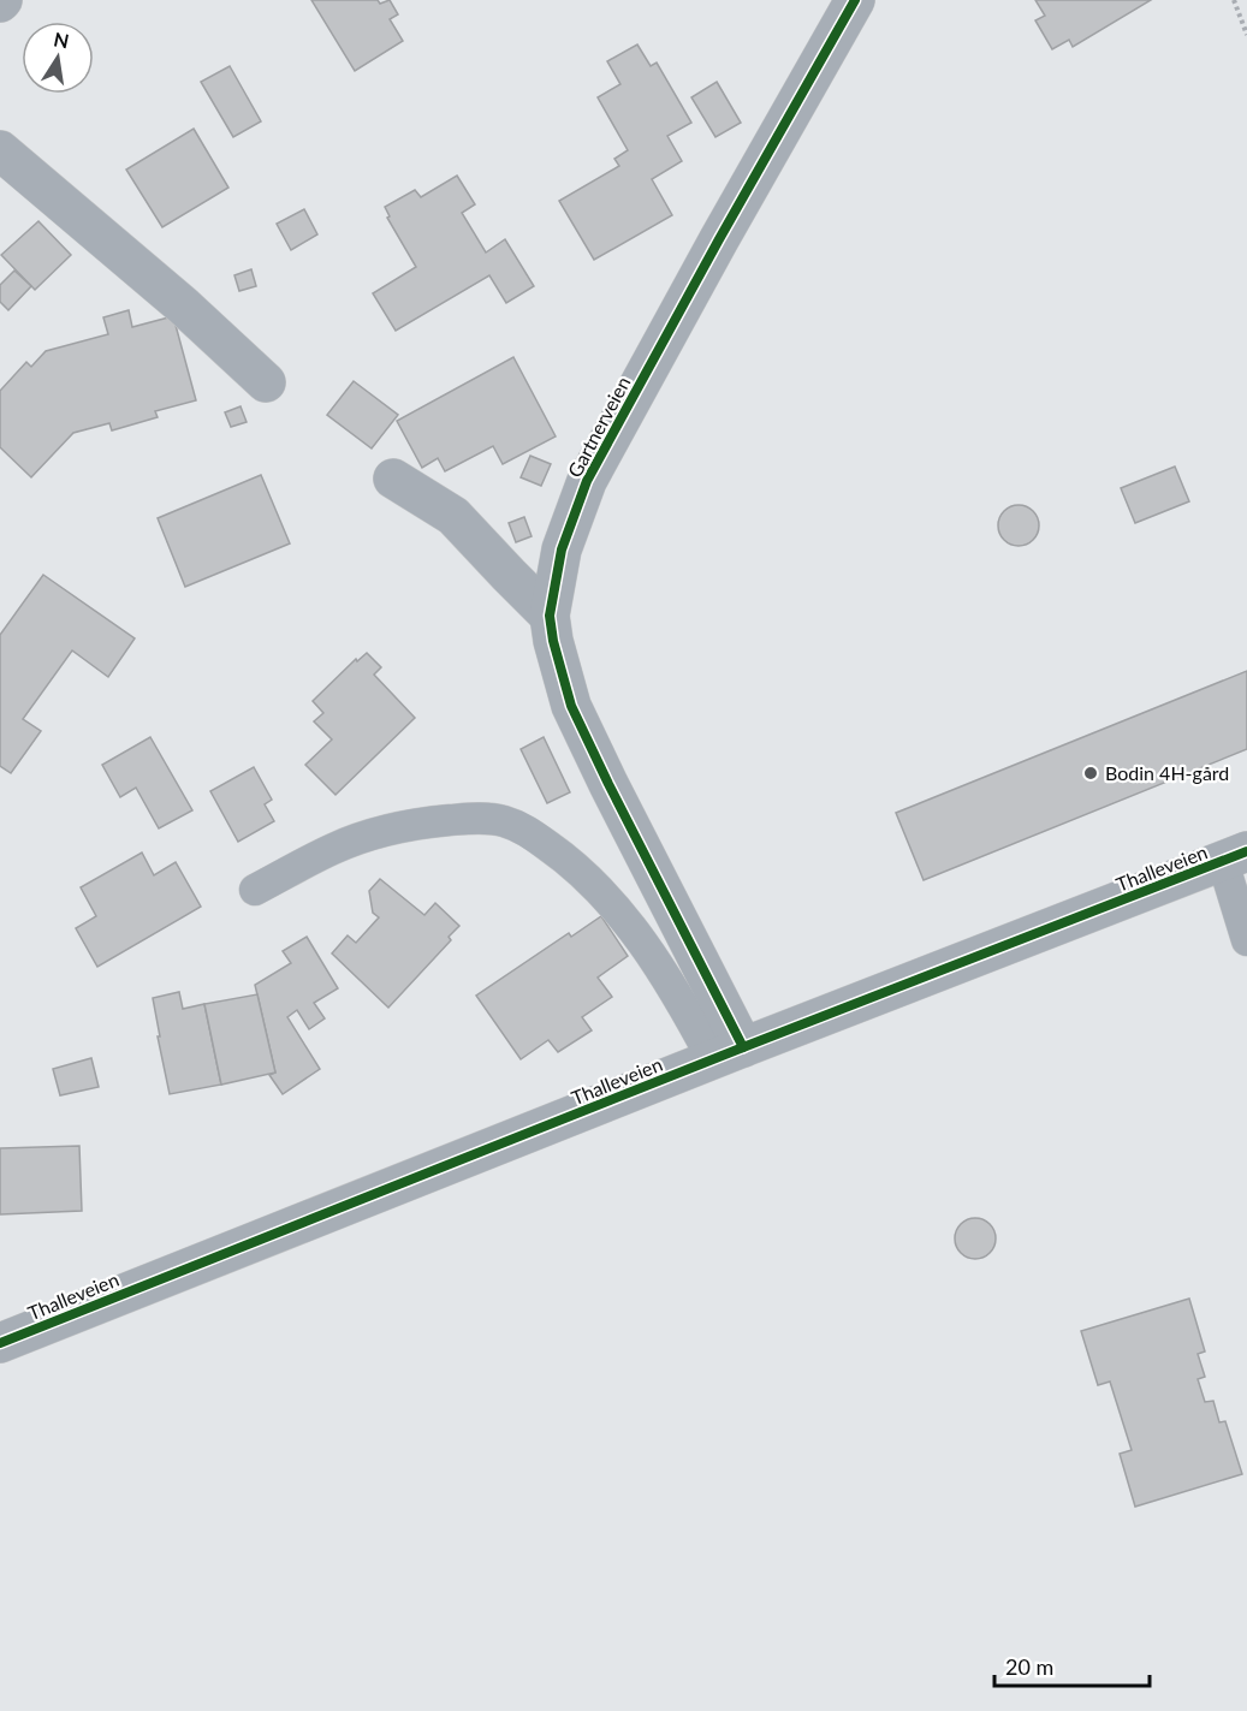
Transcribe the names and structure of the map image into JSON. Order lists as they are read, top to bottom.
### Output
{
  "streets": {
    "street": ["Gartnerveien", "Thalleveien"]
  },
  "crossings": [
    ["Gartnerveien", "Thalleveien"]
  ],
  "places": ["Bodin 4H-gård"],
  "scale_bar": "20 m",
  "north": "top"
}
